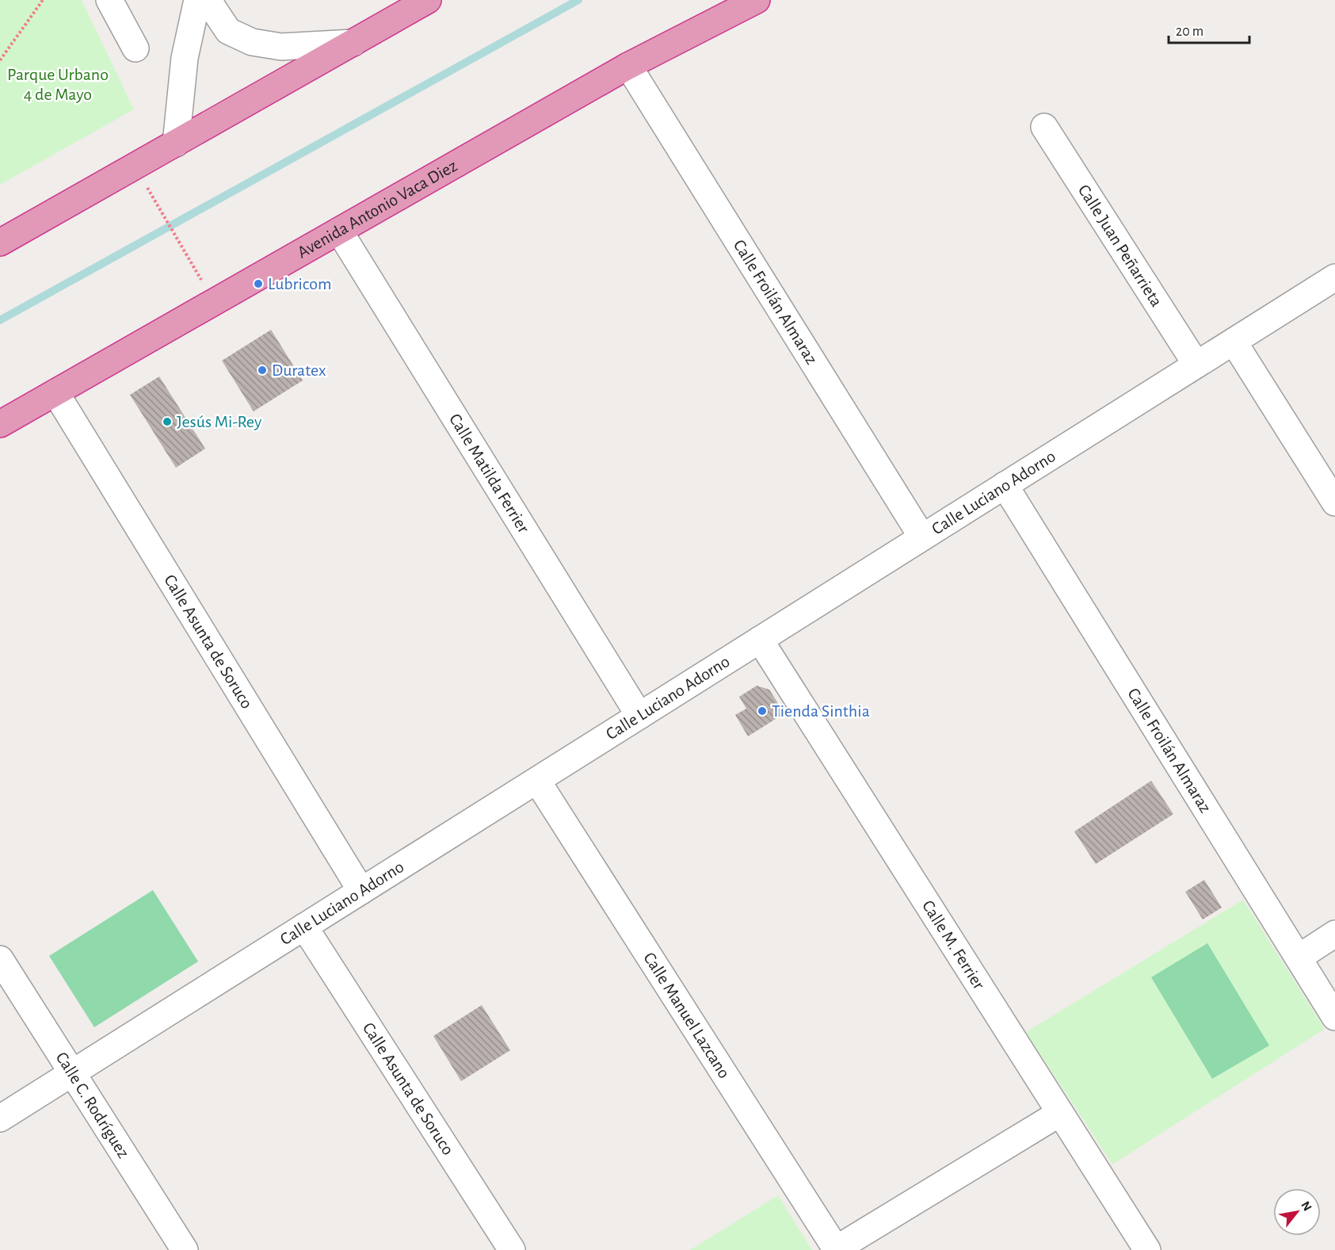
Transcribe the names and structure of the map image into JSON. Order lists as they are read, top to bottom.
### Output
{
  "streets": {
    "highway": ["Avenida Antonio Vaca Diez"],
    "street": [
      "Calle Juan Peñarrieta",
      "Calle Froilán Almaraz",
      "Calle Matilda Ferrier",
      "Calle Luciano Adorno",
      "Calle Asunta de Soruco",
      "Calle M. Ferrier",
      "Calle Manuel Lazcano",
      "Calle C. Rodríguez"
    ]
  },
  "crossings": [
    ["Avenida Antonio Vaca Diez", "Calle Froilán Almaraz"],
    ["Avenida Antonio Vaca Diez", "Calle Matilda Ferrier"],
    ["Avenida Antonio Vaca Diez", "Calle Asunta de Soruco"],
    ["Calle Juan Peñarrieta", "Calle Luciano Adorno"],
    ["Calle Froilán Almaraz", "Calle Luciano Adorno"],
    ["Calle Matilda Ferrier", "Calle Luciano Adorno"],
    ["Calle Luciano Adorno", "Calle Asunta de Soruco"],
    ["Calle Luciano Adorno", "Calle M. Ferrier"],
    ["Calle Luciano Adorno", "Calle Manuel Lazcano"],
    ["Calle Luciano Adorno", "Calle C. Rodríguez"]
  ],
  "parks": ["Parque Urbano 4 de Mayo"],
  "places": [
    "Lubricom",
    "Duratex",
    "Jesús Mi-Rey",
    "Tienda Sinthia"
  ],
  "scale_bar": "20 m",
  "north": "top right"
}
